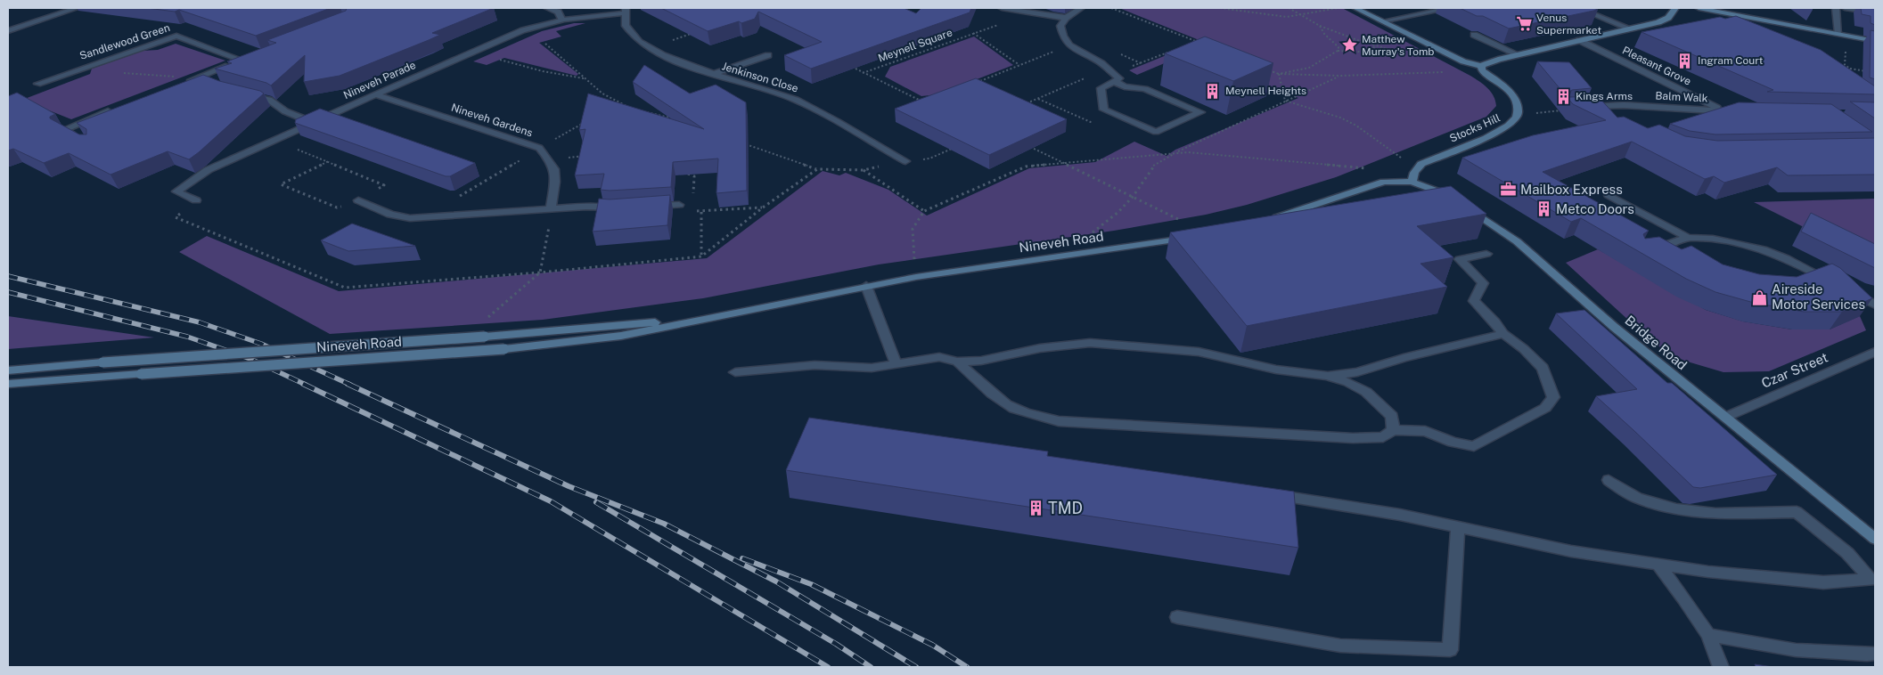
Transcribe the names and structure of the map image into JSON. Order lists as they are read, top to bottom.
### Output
{
  "streets": {
    "street": [
      "Sandlewood Green",
      "Pleasant Grove",
      "Jenkinson Close",
      "Nineveh Parade",
      "Balm Walk",
      "Nineveh Gardens",
      "Stocks Hill",
      "Nineveh Road",
      "Bridge Road",
      "Czar Street"
    ],
    "path": ["Meynell Square"]
  },
  "crossings": [
    ["Pleasant Grove", "Balm Walk"],
    ["Jenkinson Close", "Nineveh Parade"],
    ["Nineveh Parade", "Nineveh Gardens"],
    ["Stocks Hill", "Bridge Road"],
    ["Bridge Road", "Czar Street"]
  ],
  "places": {
    "supermarket": ["Venus Supermarket"],
    "place": ["Matthew Murray's Tomb"],
    "building": [
      "Ingram Court",
      "Meynell Heights",
      "Kings Arms",
      "Metco Doors",
      "TMD"
    ],
    "office": ["Mailbox Express"],
    "shop": ["Aireside Motor Services"]
  }
}
